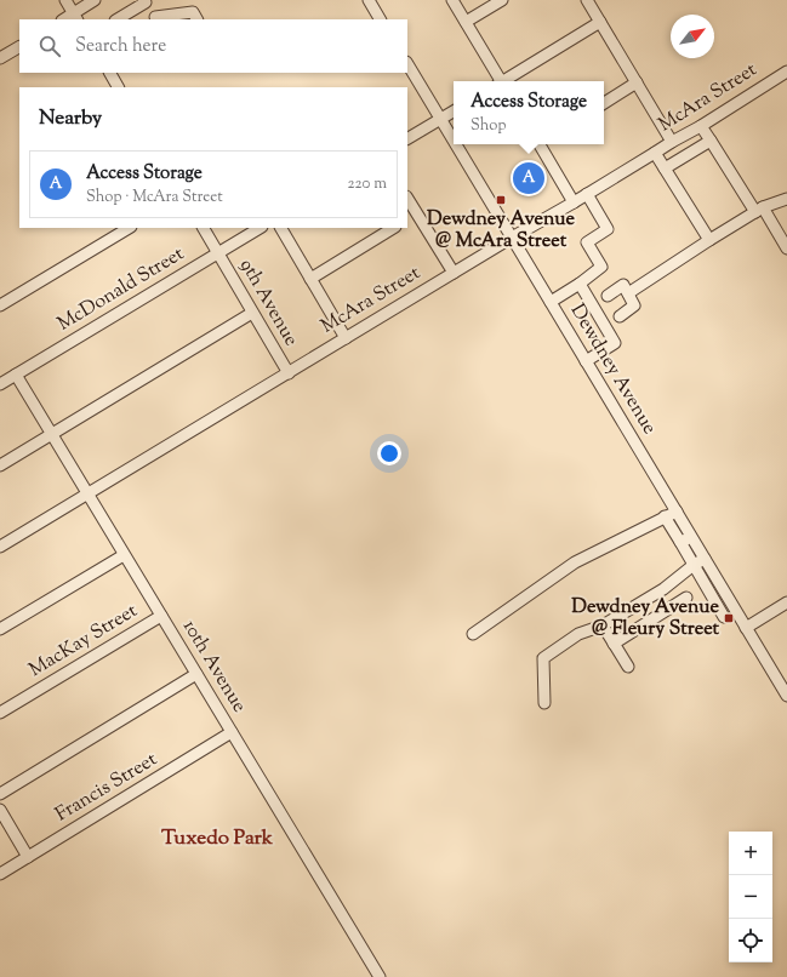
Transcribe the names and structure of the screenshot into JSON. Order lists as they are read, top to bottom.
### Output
{
  "streets": {
    "street": [
      "McAra Street",
      "McDonald Street",
      "9th Avenue",
      "Dewdney Avenue",
      "MacKay Street",
      "10th Avenue",
      "Francis Street"
    ]
  },
  "crossings": [
    ["McAra Street", "9th Avenue"],
    ["McAra Street", "Dewdney Avenue"],
    ["McAra Street", "10th Avenue"],
    ["McDonald Street", "9th Avenue"],
    ["McDonald Street", "10th Avenue"],
    ["MacKay Street", "10th Avenue"],
    ["10th Avenue", "Francis Street"]
  ],
  "districts": ["Tuxedo Park"],
  "places": {
    "transit": ["Dewdney Avenue @ McAra Street", "Dewdney Avenue @ Fleury Street"]
  },
  "north": "top right",
  "page": {
    "search": "Search here",
    "popup": ["Access Storage", "Shop"],
    "heading": "Nearby",
    "list": [
      {
        "mark": "A",
        "name": "Access Storage",
        "note": "Shop · McAra Street",
        "value": "220 m"
      }
    ],
    "pins": "A",
    "map_buttons": ["+", "−"]
  }
}
